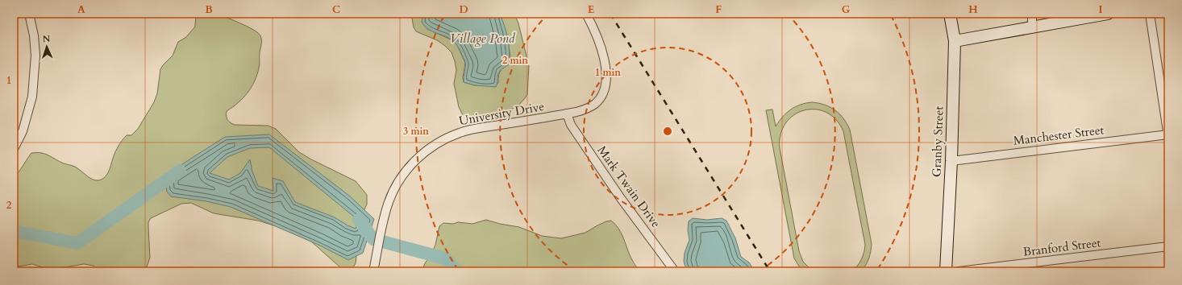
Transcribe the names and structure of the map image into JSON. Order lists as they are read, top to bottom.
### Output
{
  "streets": {
    "main road": ["Granby Street"],
    "street": [
      "University Drive",
      "Manchester Street",
      "Mark Twain Drive",
      "Branford Street"
    ]
  },
  "crossings": [
    ["University Drive", "Mark Twain Drive"],
    ["Manchester Street", "Granby Street"]
  ],
  "water": ["Village Pond"],
  "north": "top",
  "grid": {
    "columns": [
      "A",
      "B",
      "C",
      "D",
      "E",
      "F",
      "G",
      "H",
      "I"
    ],
    "rows": ["1", "2"]
  },
  "rings": ["2 min", "1 min", "3 min"]
}
